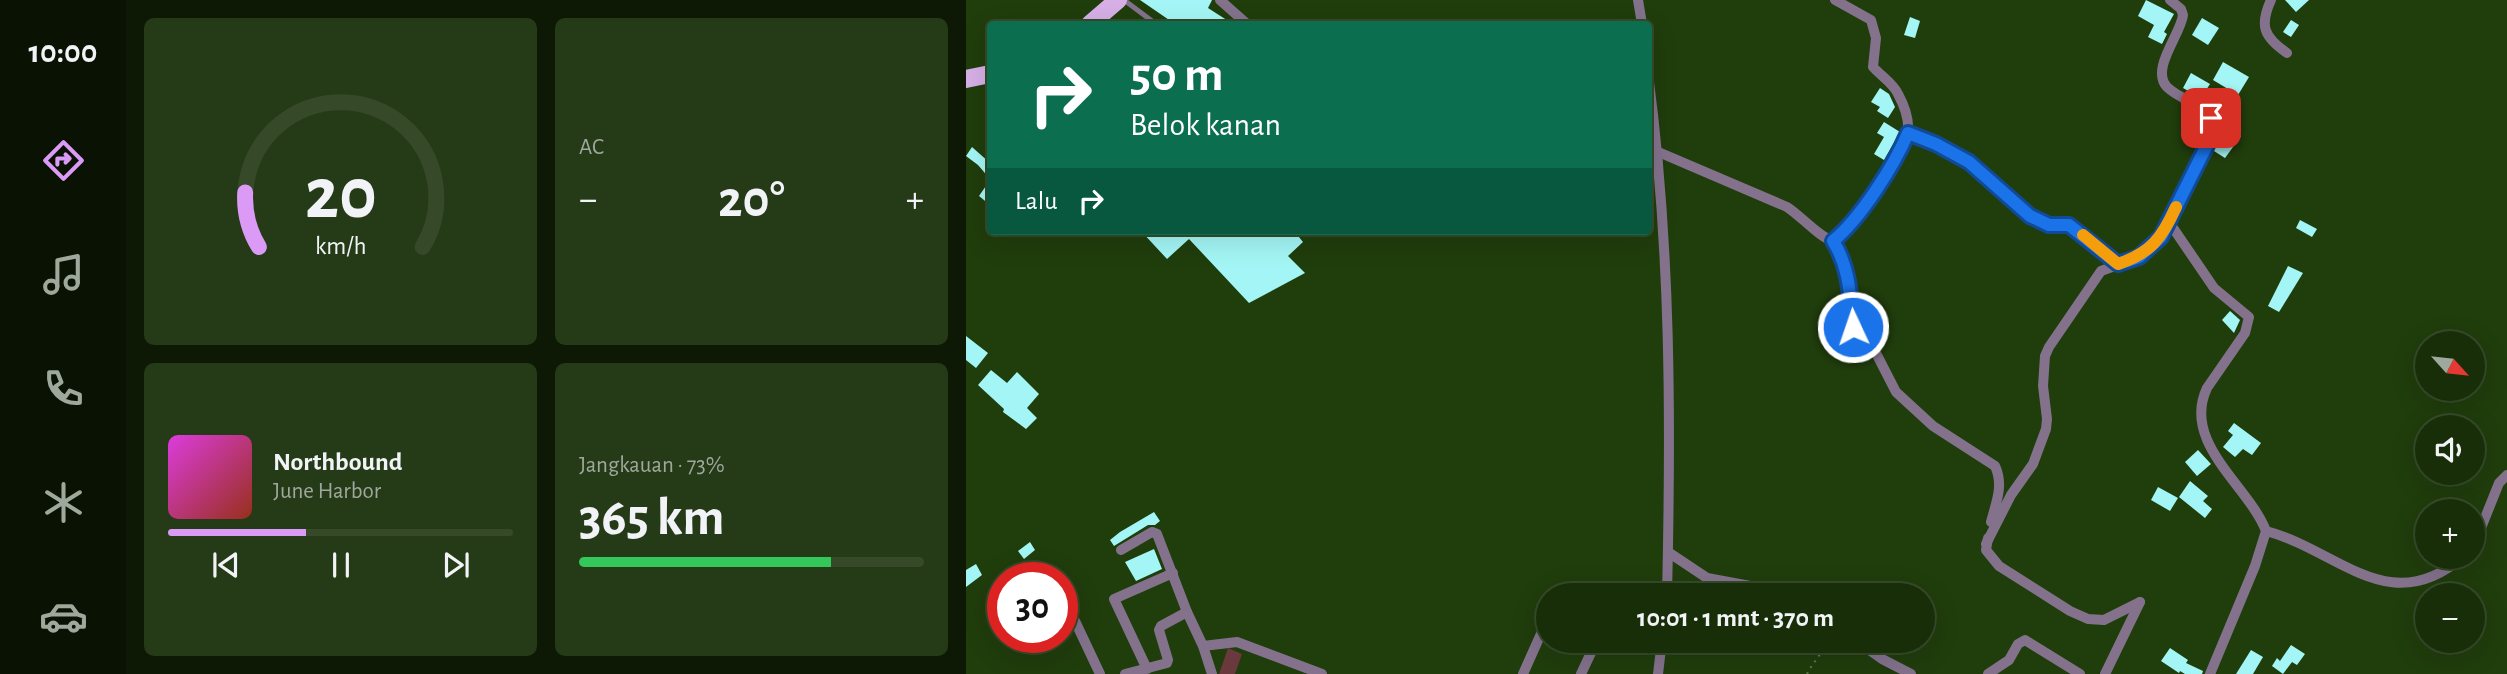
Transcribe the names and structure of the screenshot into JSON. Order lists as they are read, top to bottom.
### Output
{
  "north": "bottom right",
  "page": {
    "tabs": "10:00",
    "tile": [
      "AC",
      ["Jangkauan · 73%", "365 km"]
    ],
    "turn": ["50 m", "Belok kanan"],
    "then": "Lalu",
    "heat": ["−", "20°", "+"],
    "map_buttons": ["+", "−"],
    "song": ["Northbound", "June Harbor"],
    "limit": "30",
    "trip": "10:01 · 1 mnt · 370 m",
    "gauge": ["20", "km/h"]
  }
}
